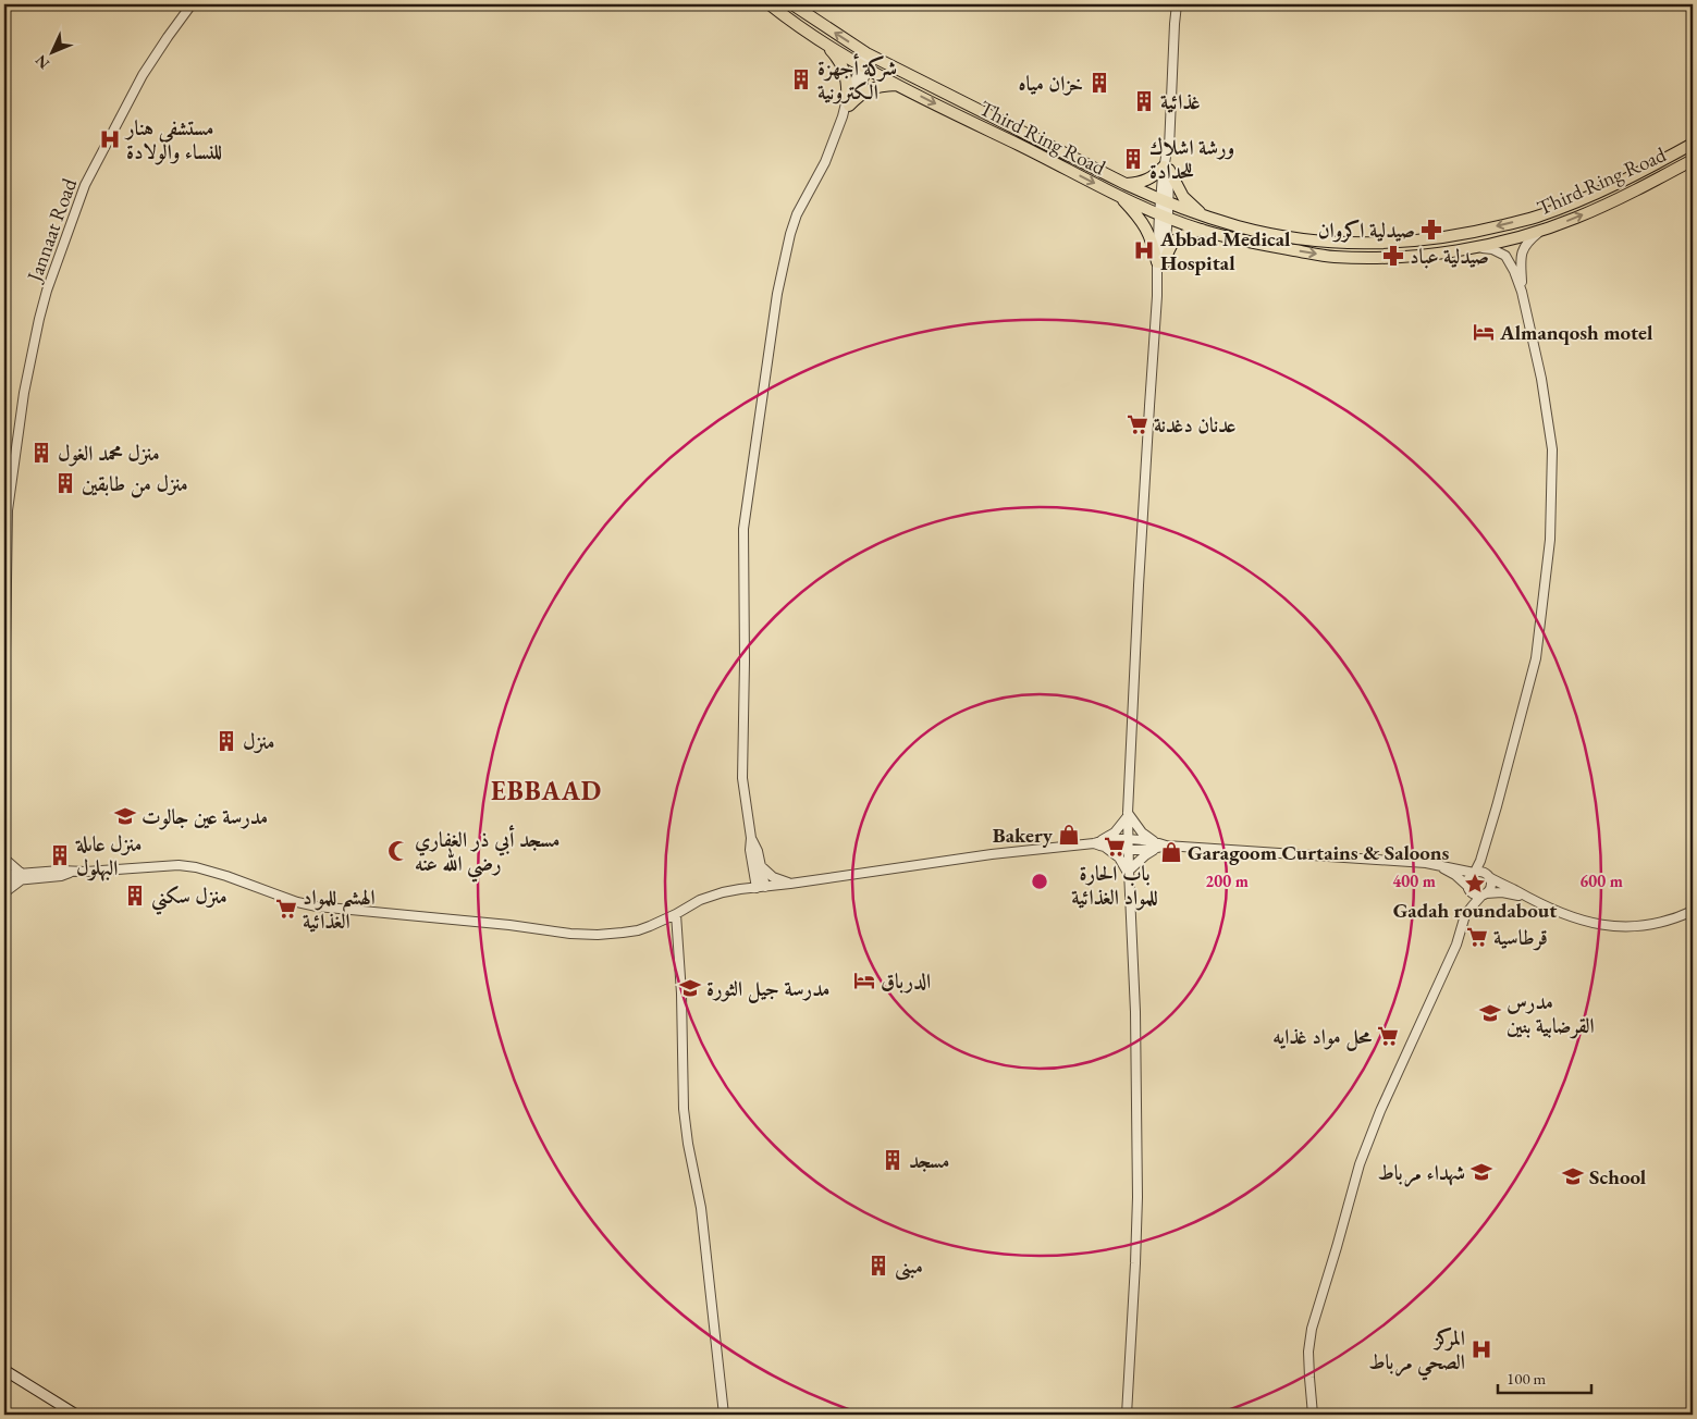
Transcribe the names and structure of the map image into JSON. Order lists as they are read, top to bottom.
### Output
{
  "streets": {
    "main road": ["Third Ring Road"],
    "street": ["Jannaat Road"]
  },
  "districts": ["EBBAAD"],
  "places": {
    "building": [
      "شركة أجهزة الكترونية",
      "خزان مياه",
      "غذائية",
      "ورشة اشلاك للحدادة",
      "منزل محمد الغول",
      "منزل من طابقين",
      "منزل",
      "منزل عاىلة البهلول",
      "منزل سكني",
      "مسجد",
      "مبنى"
    ],
    "hospital": ["مستشفى هنار للنساء والولادة", "Abbad Medical Hospital", "المركز الصحي مرباط"],
    "pharmacy": ["صيدلية اكروان", "صيدلية عباد"],
    "hotel": ["Almanqosh motel", "الدرباق"],
    "supermarket": [
      "عدنان دغدنة",
      "باب الحارة للمواد الغذائية",
      "الهشم للمواد الغذائية",
      "قرطاسية",
      "محل مواد غذايه"
    ],
    "school or university": [
      "مدرسة عين جالوت",
      "مدرسة جيل الثورة",
      "مدرس القرضابية بنين",
      "شهداء مرباط",
      "School"
    ],
    "shop": ["Bakery", "Garagoom Curtains & Saloons"],
    "mosque": ["مسجد أبي ذر الغفاري رضي الله عنه"],
    "place": ["Gadah roundabout"]
  },
  "scale_bar": "100 m",
  "north": "bottom left",
  "rings": ["200 m", "400 m", "600 m"]
}
